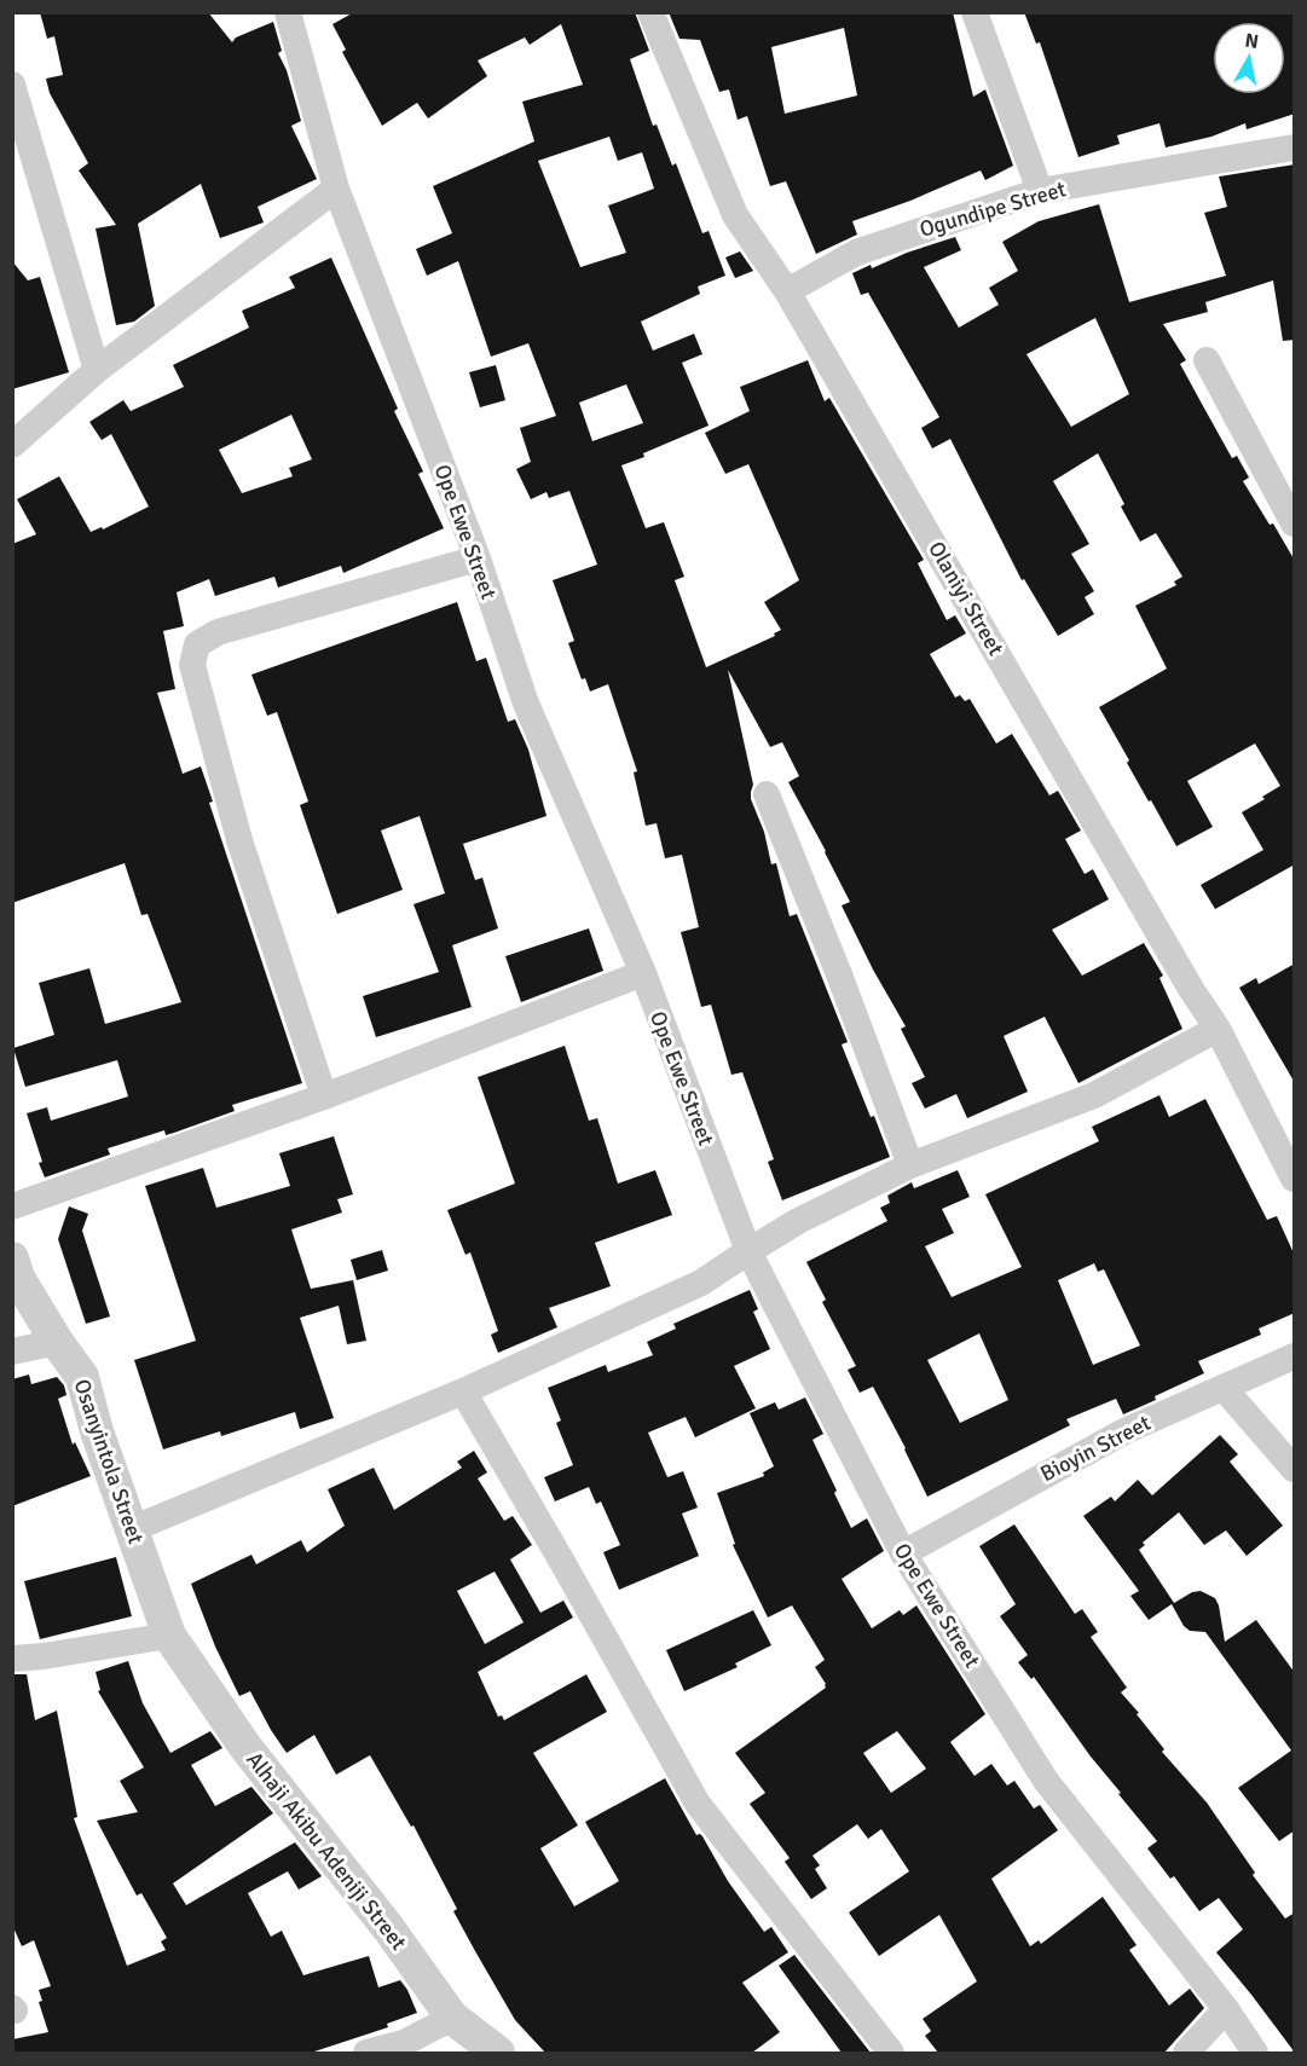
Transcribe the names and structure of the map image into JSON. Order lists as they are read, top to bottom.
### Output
{
  "streets": {
    "street": [
      "Ogundipe Street",
      "Ope Ewe Street",
      "Olaniyi Street",
      "Bioyin Street",
      "Osanyintola Street",
      "Alhaji Akibu Adeniji Street"
    ]
  },
  "crossings": [
    ["Ogundipe Street", "Olaniyi Street"],
    ["Ope Ewe Street", "Bioyin Street"],
    ["Osanyintola Street", "Alhaji Akibu Adeniji Street"]
  ],
  "north": "top"
}
